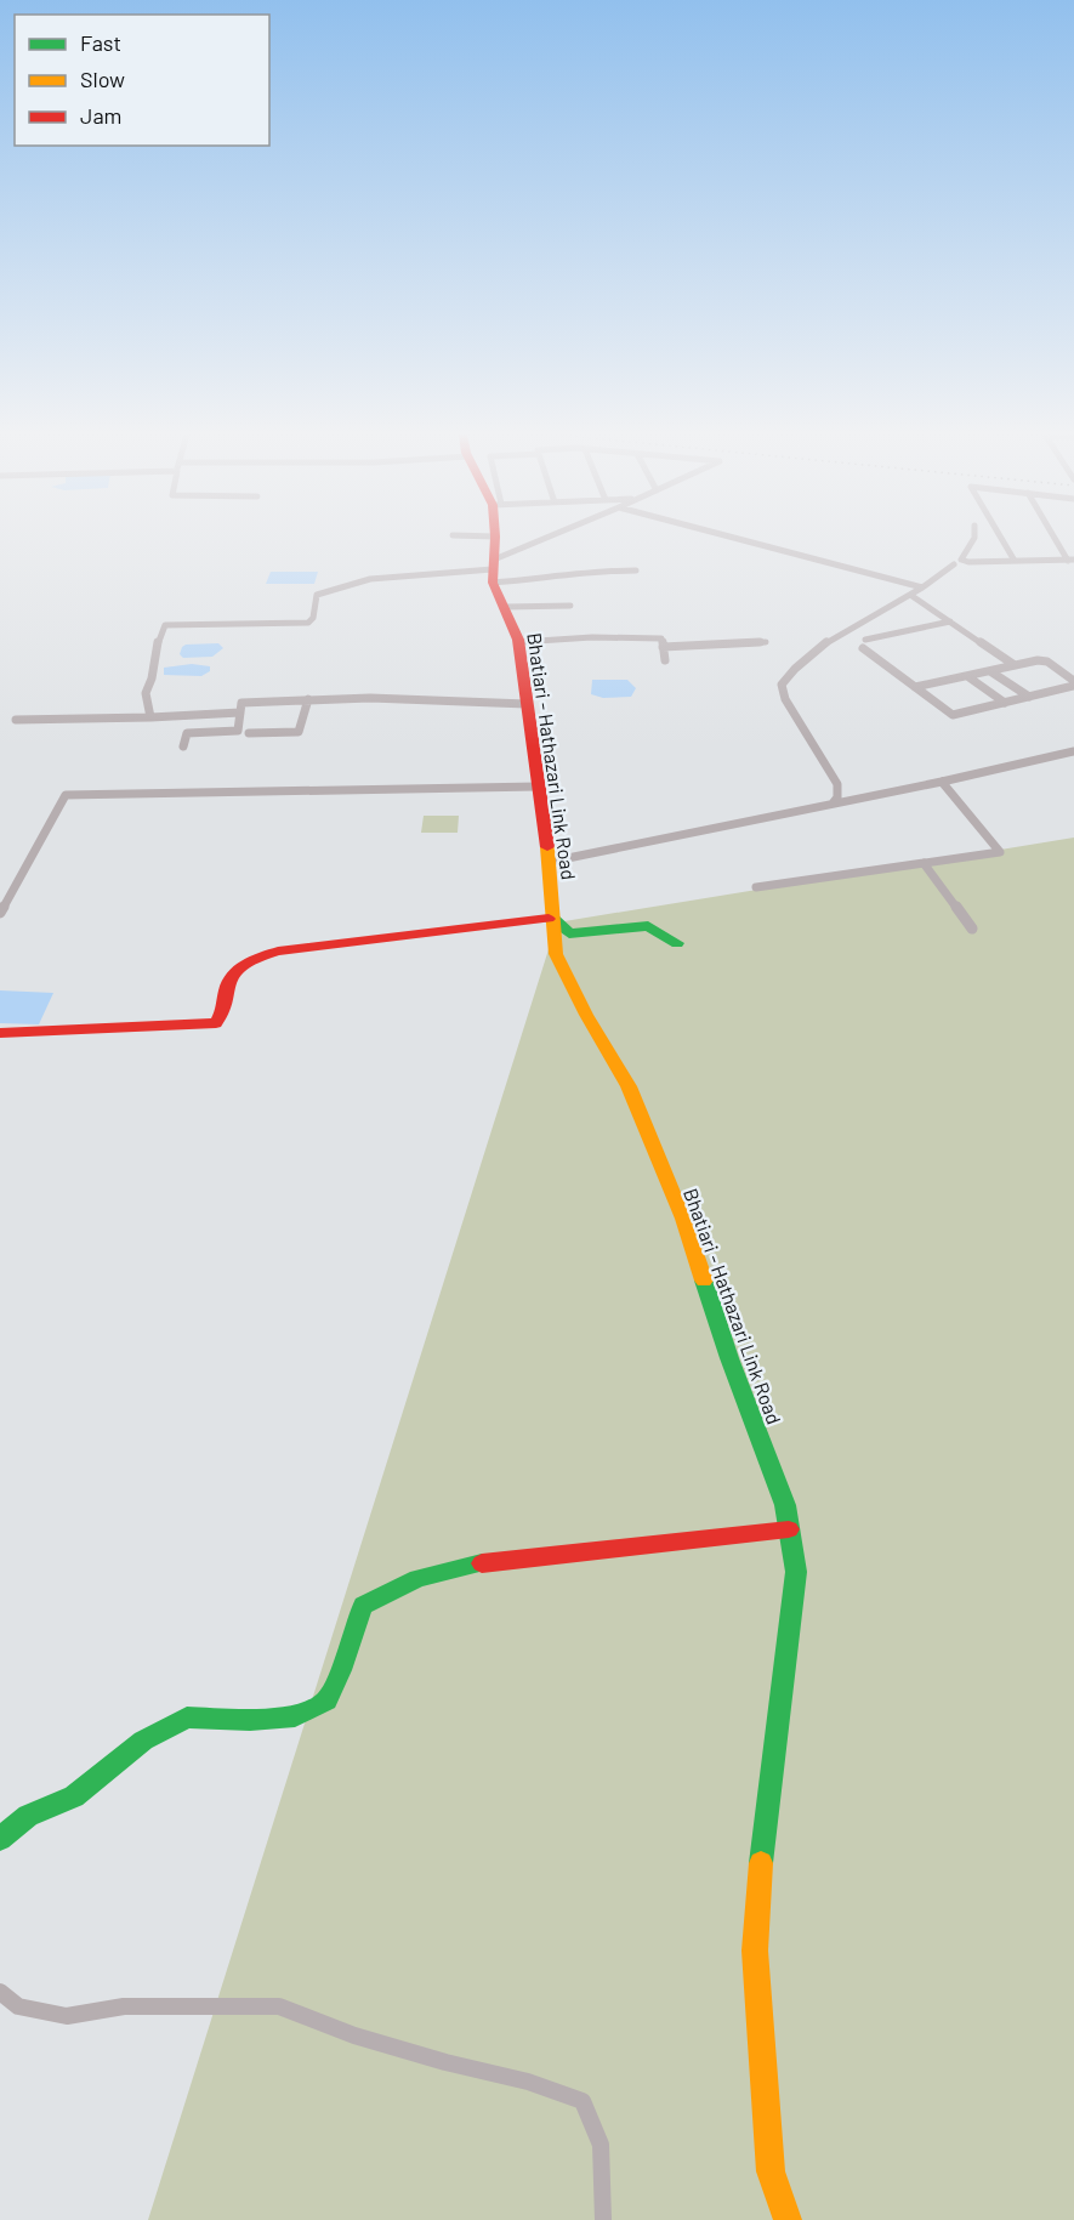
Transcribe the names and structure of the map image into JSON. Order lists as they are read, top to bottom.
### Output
{
  "streets": {
    "main road": ["Bhatiari - Hathazari Link Road"]
  },
  "legend": ["Fast", "Slow", "Jam"]
}
